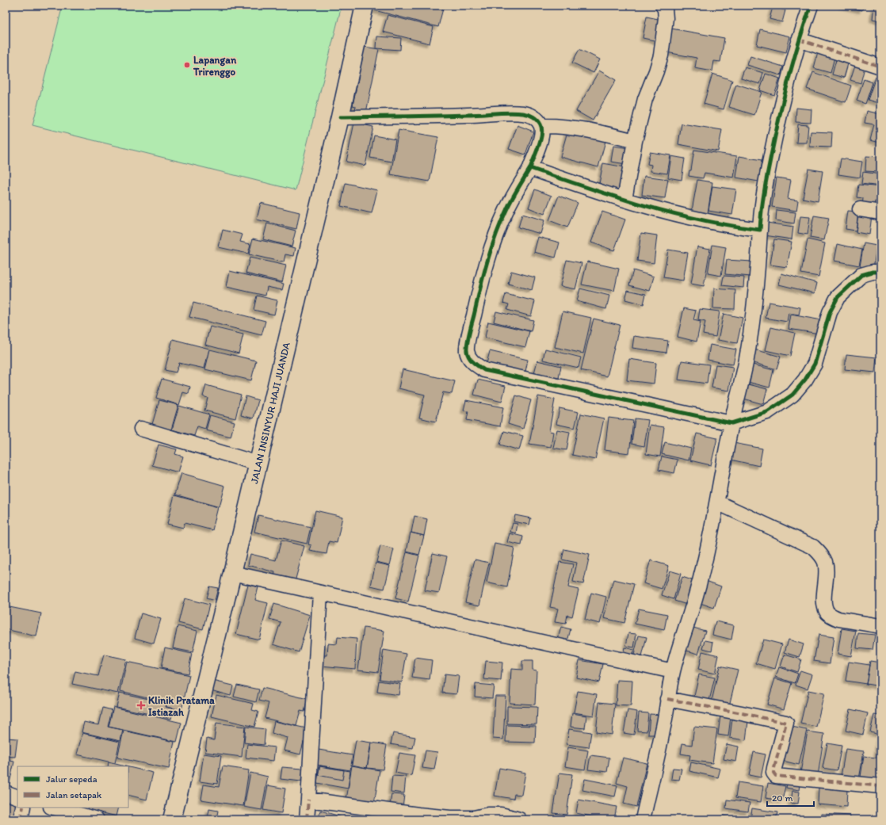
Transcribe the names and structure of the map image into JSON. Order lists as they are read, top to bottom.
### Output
{
  "streets": {
    "main road": ["JALAN INSINYUR HAJI JUANDA"]
  },
  "places": {
    "other": ["Lapangan Trirenggo"],
    "health": ["Klinik Pratama Istiazah"]
  },
  "legend": ["Jalur sepeda", "Jalan setapak"],
  "scale_bar": "20 m"
}
